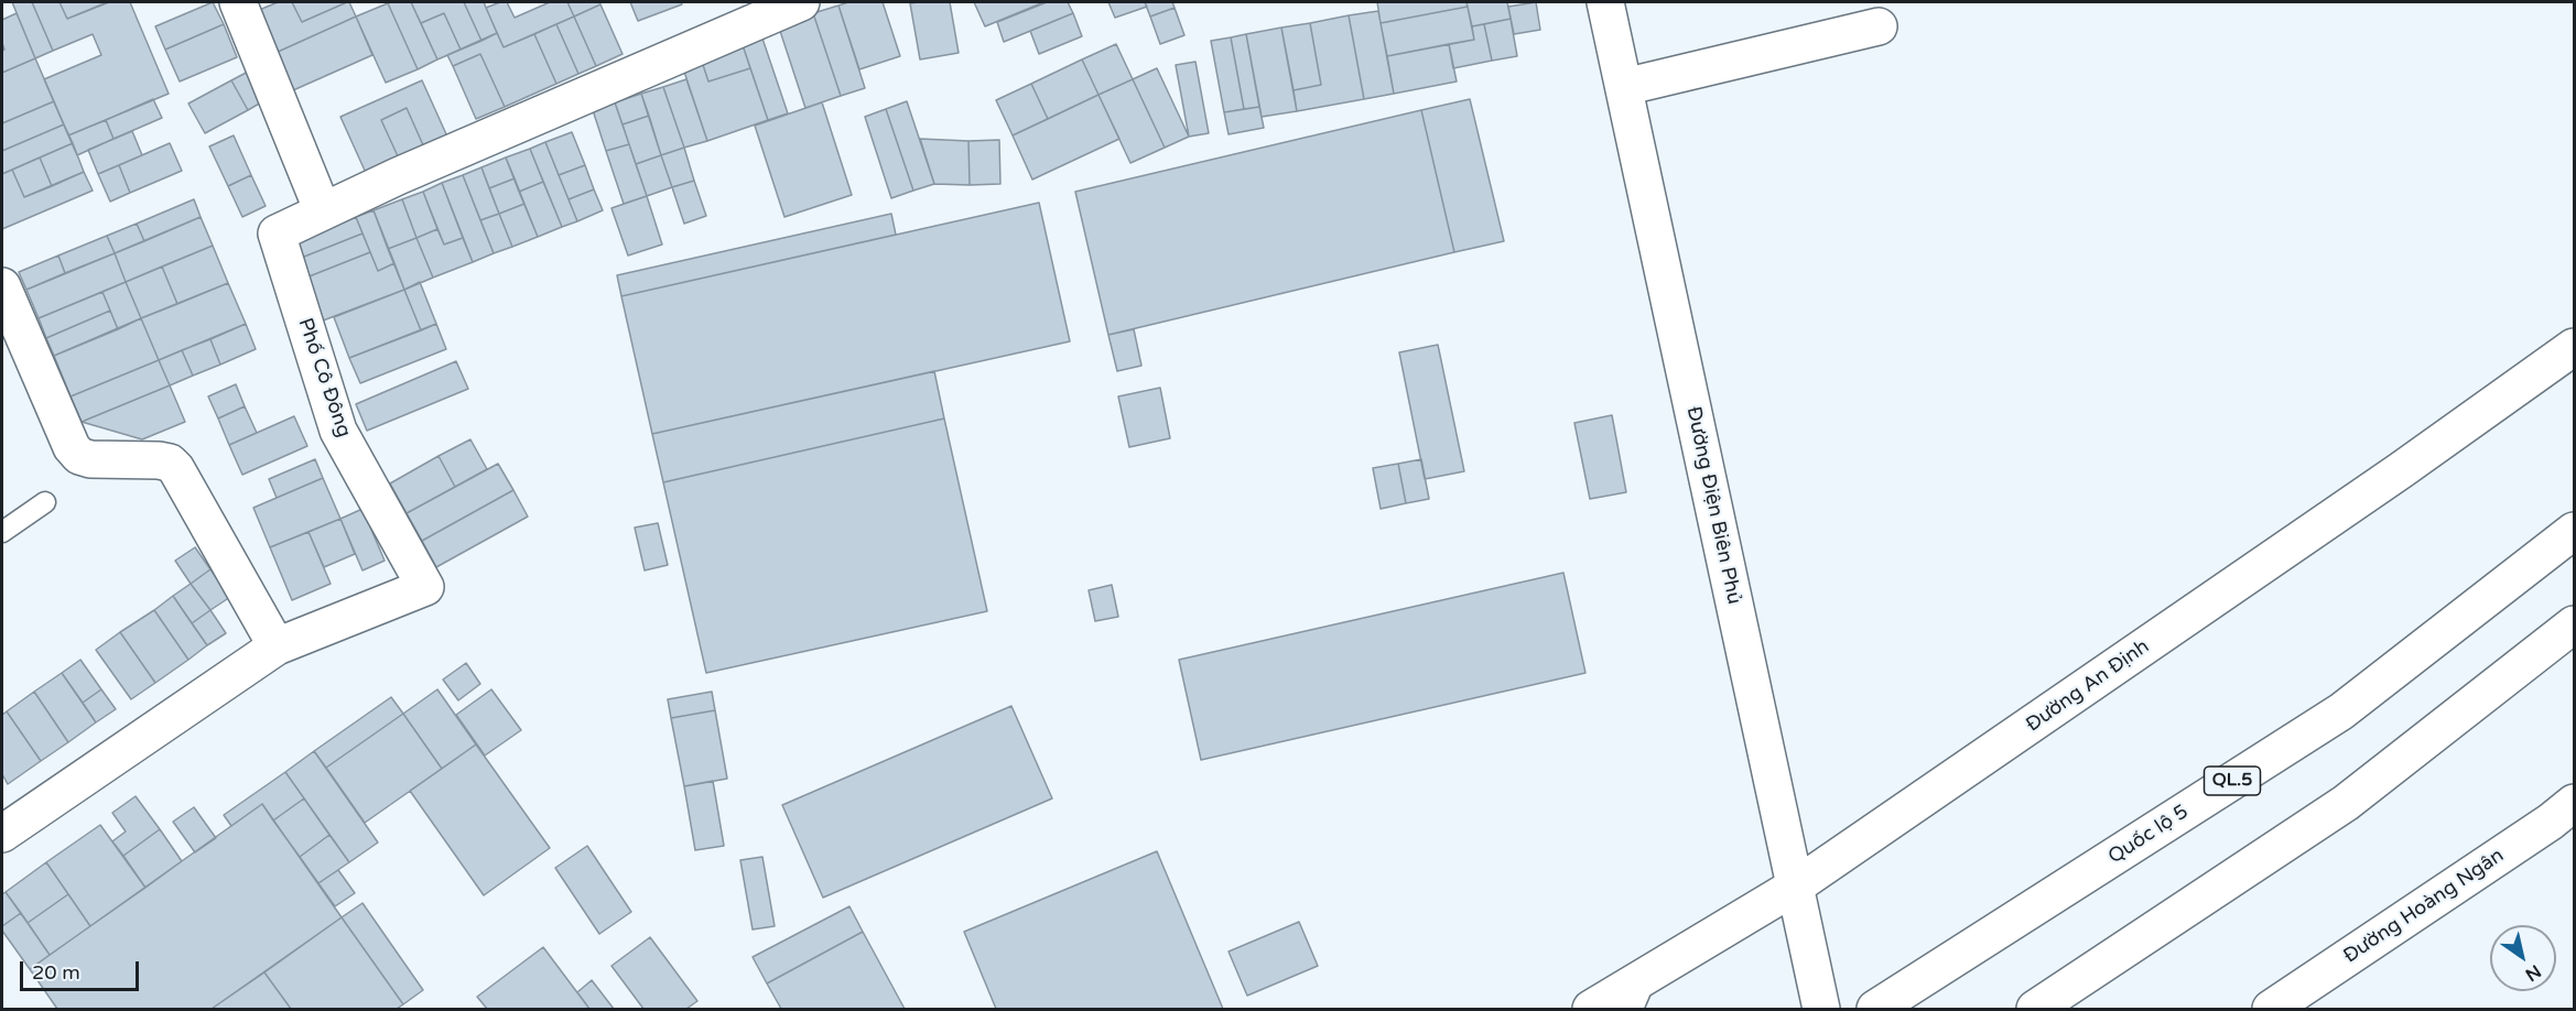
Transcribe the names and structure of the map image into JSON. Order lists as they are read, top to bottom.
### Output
{
  "streets": {
    "main road": [
      "Phố Cô Đông",
      "Đường Điện Biên Phủ",
      "Đường An Định",
      "QL.5",
      "Quốc lộ 5",
      "Đường Hoàng Ngân"
    ]
  },
  "crossings": [
    ["Đường Điện Biên Phủ", "Đường An Định"]
  ],
  "scale_bar": "20 m",
  "north": "bottom right"
}
